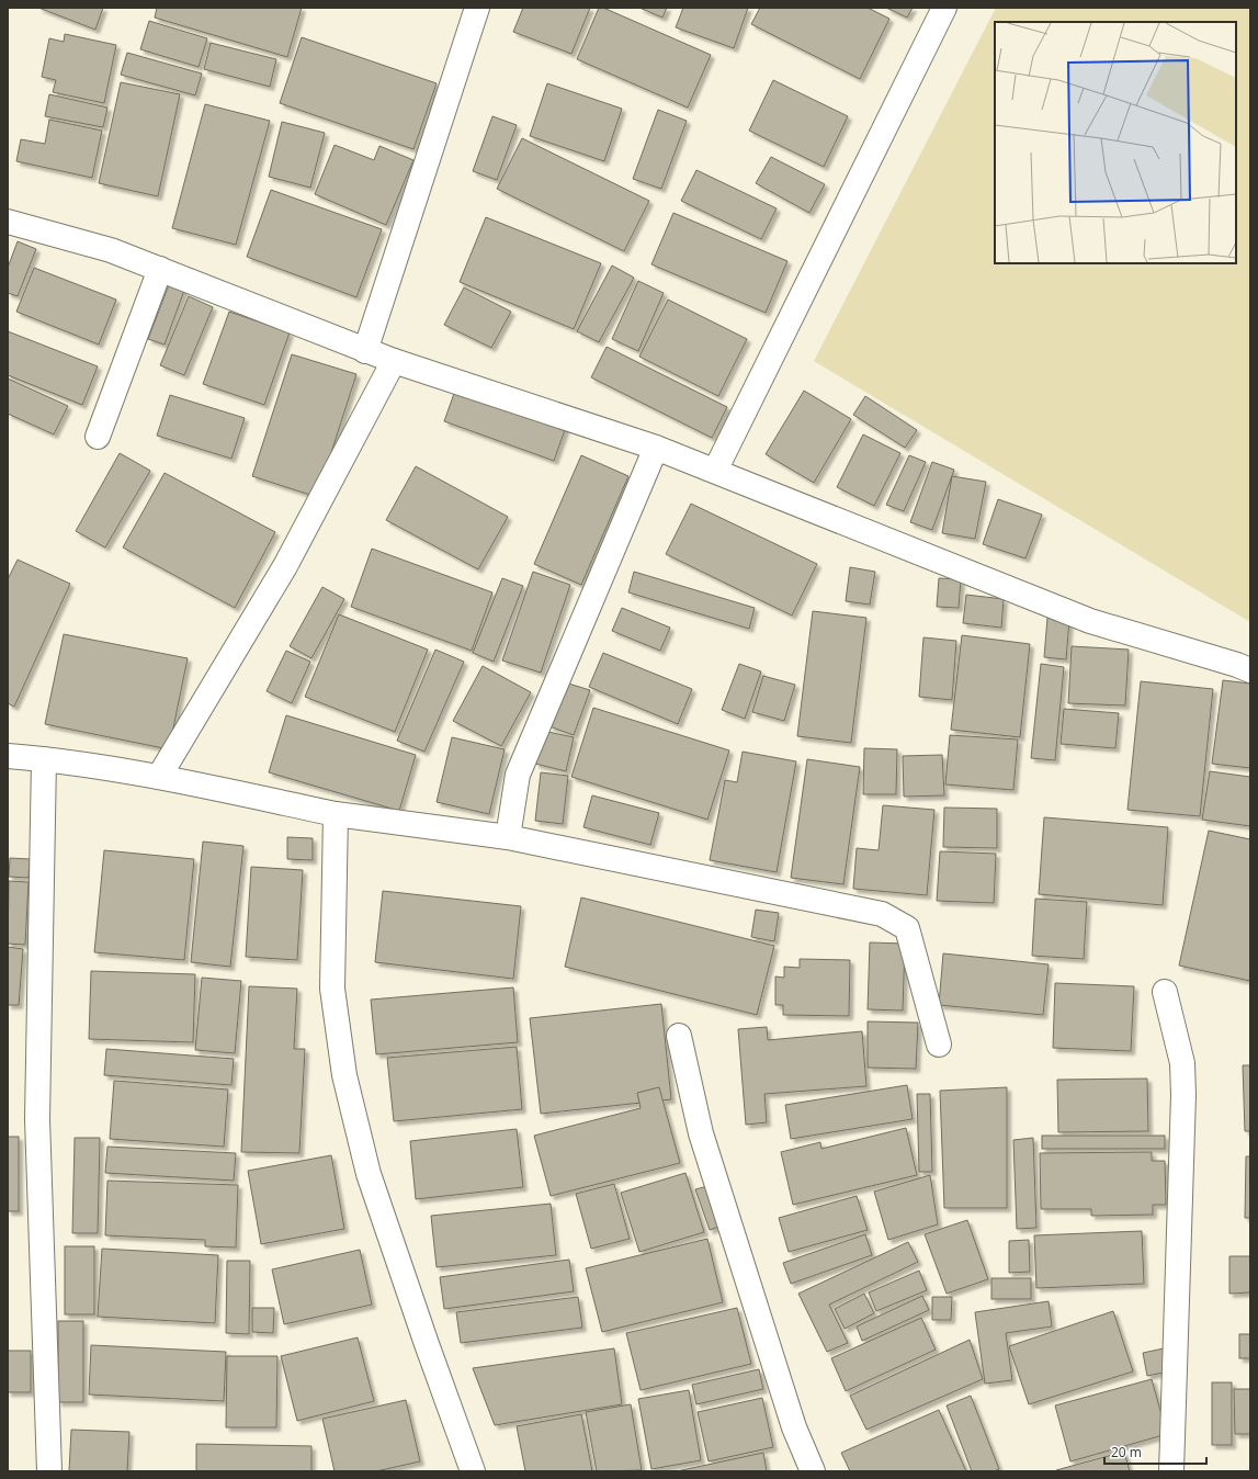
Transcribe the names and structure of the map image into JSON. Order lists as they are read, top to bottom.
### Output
{
  "scale_bar": "20 m"
}
